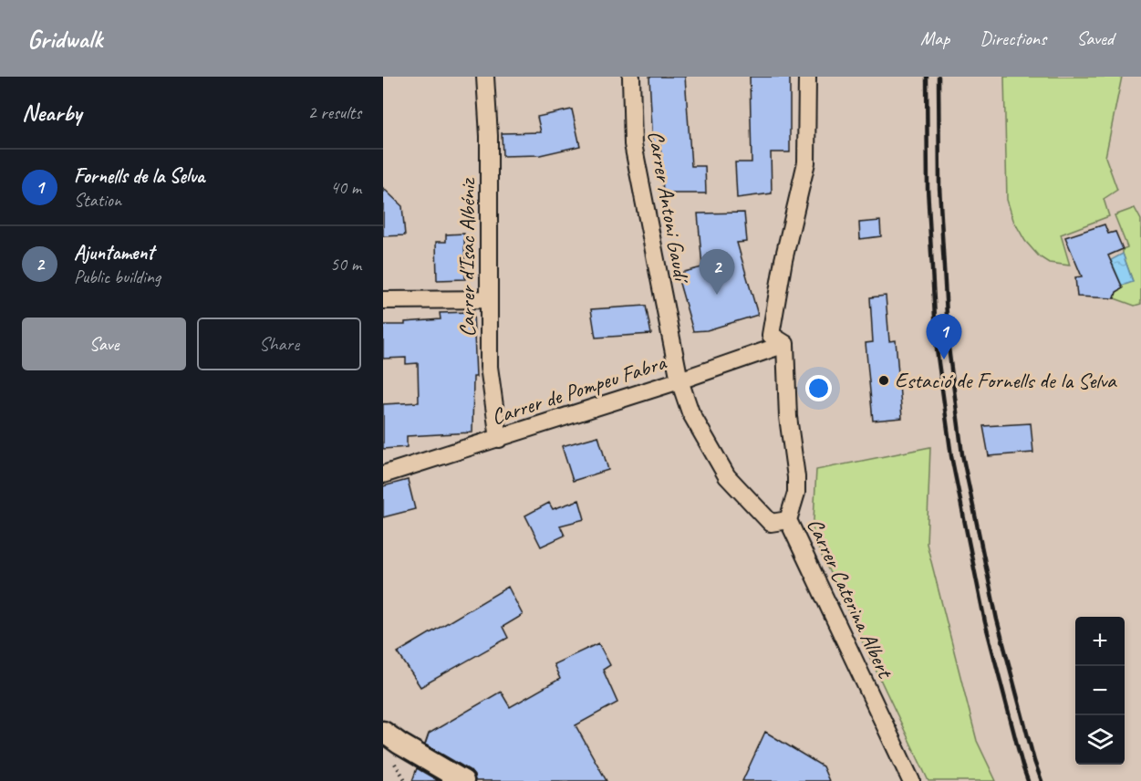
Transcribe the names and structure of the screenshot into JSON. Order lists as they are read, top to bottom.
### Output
{
  "streets": {
    "street": [
      "Carrer Antoni Gaudí",
      "Carrer d'Isac Albéniz",
      "Carrer de Pompeu Fabra",
      "Carrer Caterina Albert"
    ]
  },
  "crossings": [
    ["Carrer Antoni Gaudí", "Carrer de Pompeu Fabra"],
    ["Carrer Antoni Gaudí", "Carrer Caterina Albert"],
    ["Carrer d'Isac Albéniz", "Carrer de Pompeu Fabra"],
    ["Carrer de Pompeu Fabra", "Carrer Caterina Albert"]
  ],
  "places": ["Estació de Fornells de la Selva"],
  "page": {
    "header": "Gridwalk",
    "nav": ["Map", "Directions", "Saved"],
    "heading": ["Nearby", "2 results"],
    "list": [
      {
        "mark": "1",
        "name": "Fornells de la Selva",
        "note": "Station",
        "value": "40 m"
      },
      {
        "mark": "2",
        "name": "Ajuntament",
        "note": "Public building",
        "value": "50 m"
      }
    ],
    "pins": ["2", "1"],
    "buttons": ["Save", "Share"],
    "map_buttons": ["+", "−"]
  }
}
